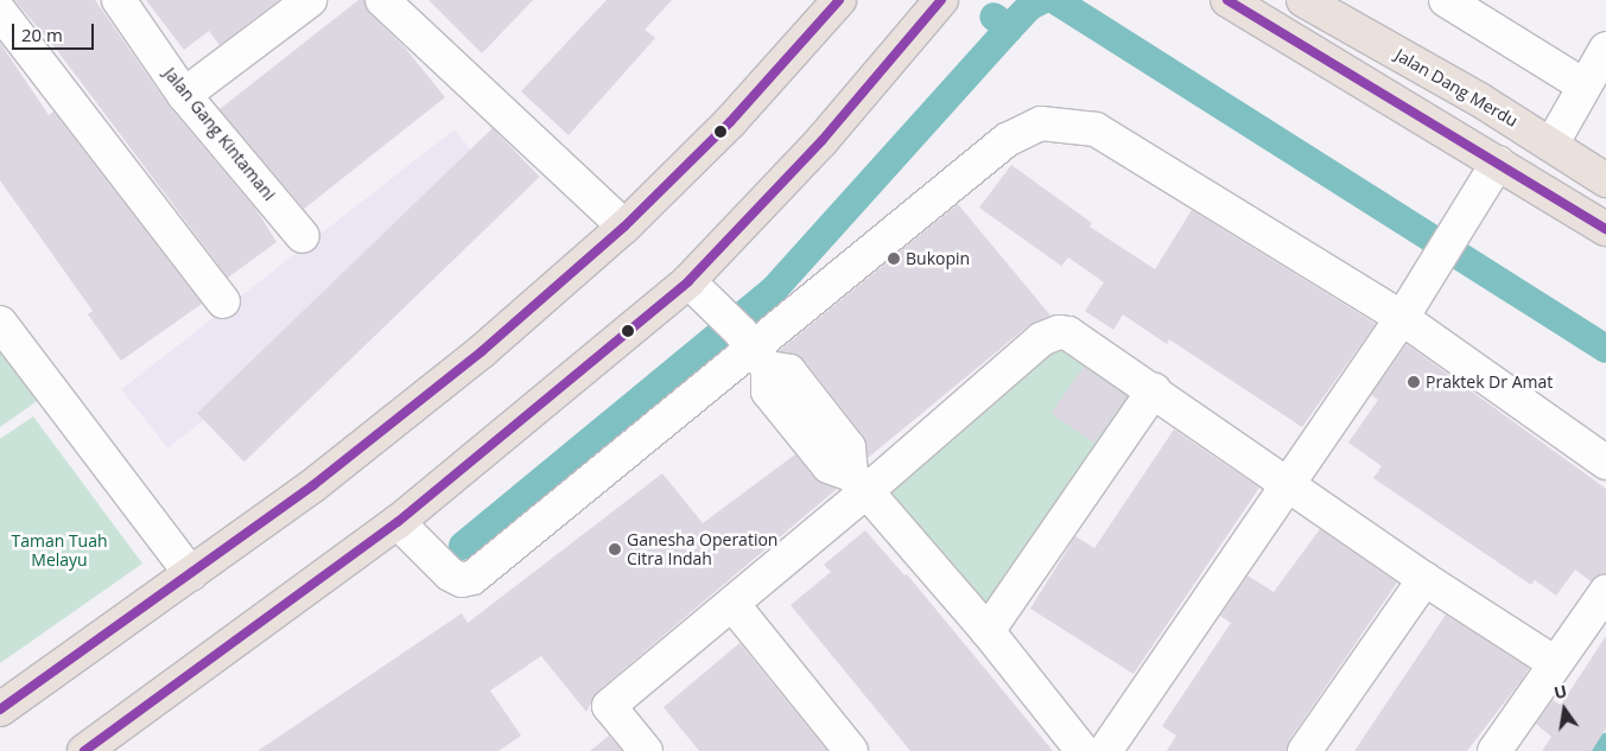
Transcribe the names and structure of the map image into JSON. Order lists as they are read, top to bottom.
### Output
{
  "streets": {
    "main road": ["Jalan Dang Merdu"],
    "street": ["Jalan Gang Kintamani"]
  },
  "parks": ["Taman Tuah Melayu"],
  "places": ["Bukopin", "Praktek Dr Amat", "Ganesha Operation Citra Indah"],
  "scale_bar": "20 m",
  "north": "top"
}
